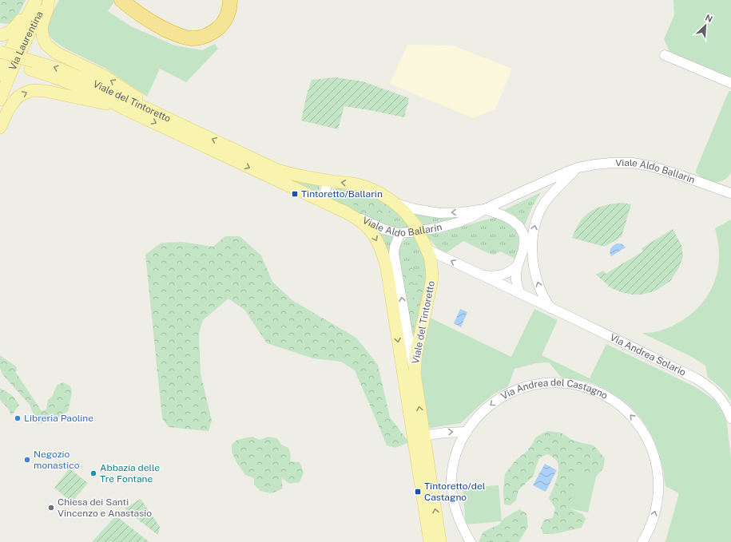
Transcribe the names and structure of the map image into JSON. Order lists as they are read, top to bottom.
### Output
{
  "streets": {
    "main road": ["Via Laurentina", "Viale del Tintoretto"],
    "street": ["Viale Aldo Ballarin", "Via Andrea Solario", "Via Andrea del Castagno"]
  },
  "crossings": [
    ["Viale del Tintoretto", "Viale Aldo Ballarin"],
    ["Viale del Tintoretto", "Via Andrea Solario"],
    ["Viale Aldo Ballarin", "Via Andrea Solario"]
  ],
  "places": {
    "transit": ["Tintoretto/Ballarin", "Tintoretto/del Castagno"],
    "other": [
      "Libreria Paoline",
      "Negozio monastico",
      "Abbazia delle Tre Fontane",
      "Chiesa dei Santi Vincenzo e Anastasio"
    ]
  },
  "north": "top right"
}
